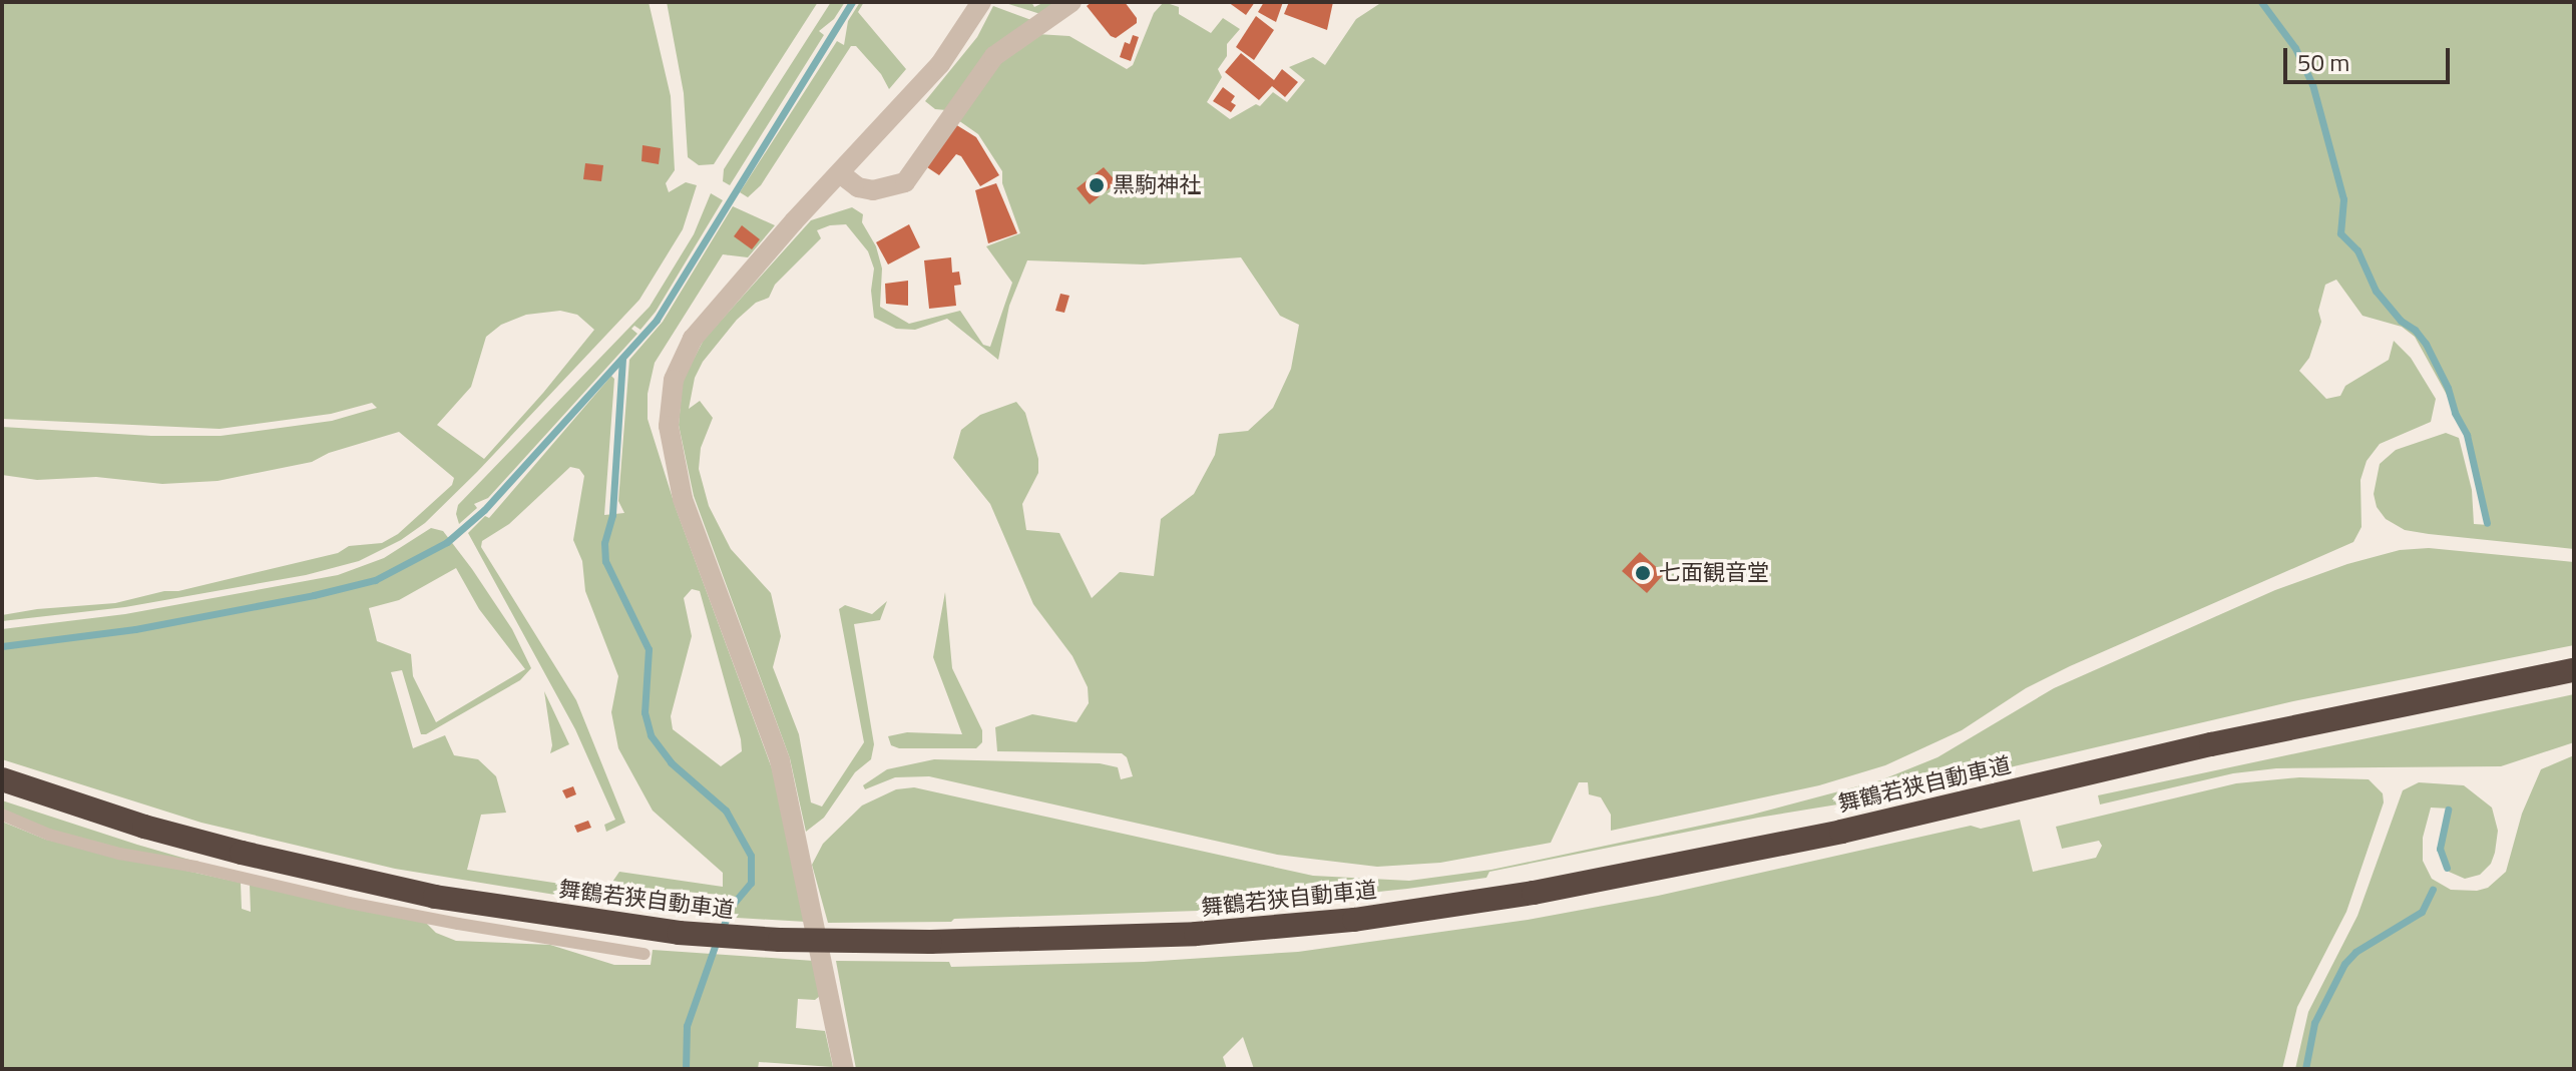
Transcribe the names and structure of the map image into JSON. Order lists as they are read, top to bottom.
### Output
{
  "streets": {
    "highway": ["舞鶴若狭自動車道"]
  },
  "places": ["黒駒神社", "七面観音堂"],
  "scale_bar": "50 m"
}
